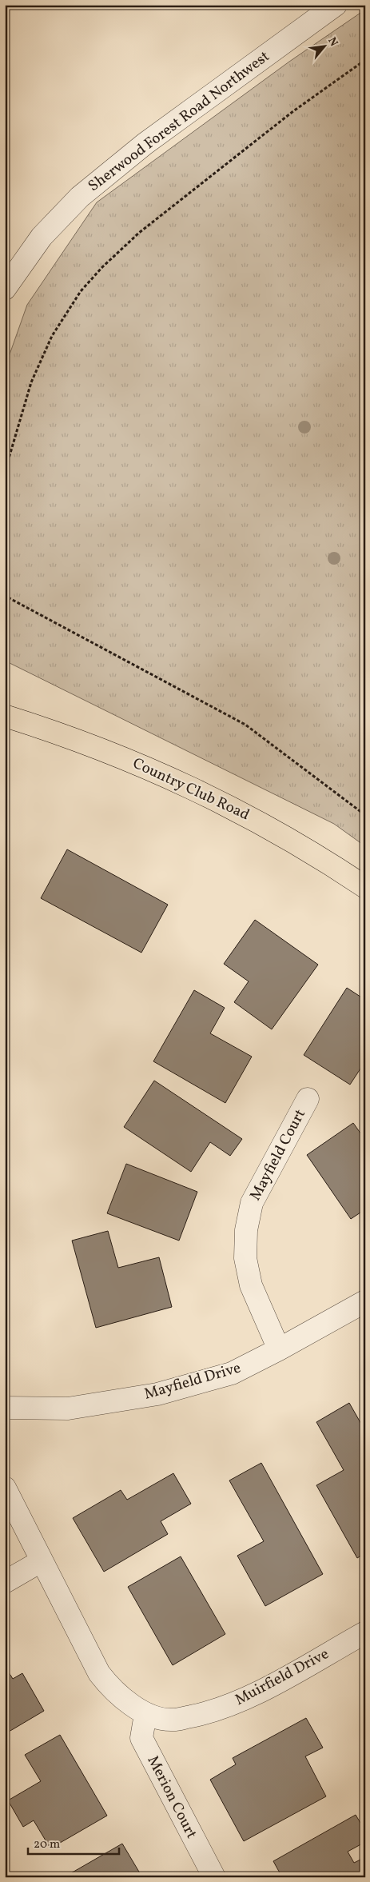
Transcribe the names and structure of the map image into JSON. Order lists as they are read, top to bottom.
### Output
{
  "streets": {
    "main road": ["Country Club Road"],
    "street": [
      "Sherwood Forest Road Northwest",
      "Mayfield Court",
      "Mayfield Drive",
      "Muirfield Drive",
      "Merion Court"
    ]
  },
  "crossings": [
    ["Mayfield Court", "Mayfield Drive"],
    ["Muirfield Drive", "Merion Court"]
  ],
  "scale_bar": "20 m",
  "north": "top right"
}
